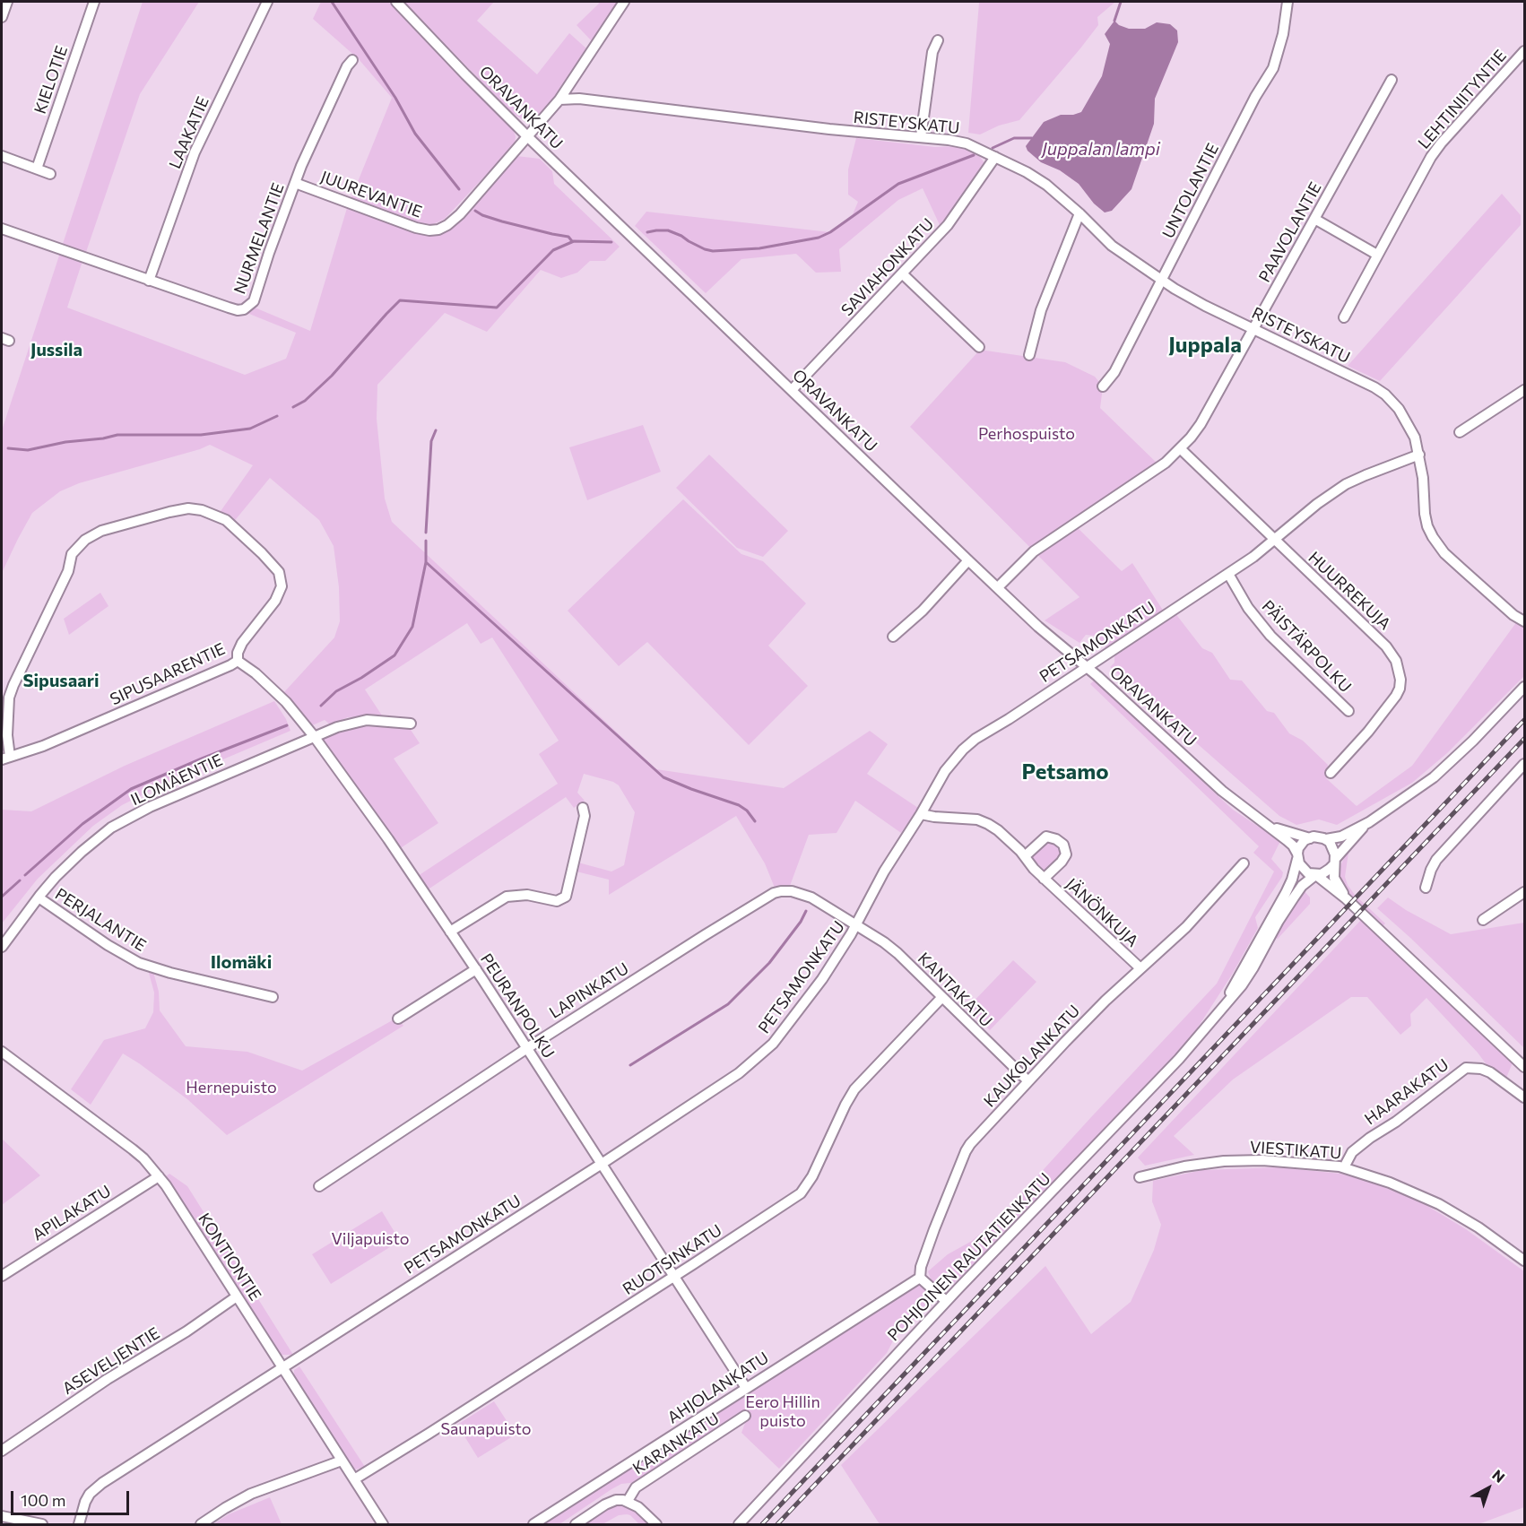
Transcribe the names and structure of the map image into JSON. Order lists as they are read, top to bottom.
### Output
{
  "streets": {
    "street": [
      "KIELOTIE",
      "LEHTINIITYNTIE",
      "ORAVANKATU",
      "RISTEYSKATU",
      "LAAKATIE",
      "UNTOLANTIE",
      "JUUREVANTIE",
      "PAAVOLANTIE",
      "NURMELANTIE",
      "SAVIAHONKATU",
      "HUURREKUJA",
      "PETSAMONKATU",
      "PÄISTÄRPOLKU",
      "SIPUSAARENTIE",
      "ILOMÄENTIE",
      "JÄNÖNKUJA",
      "PERJALANTIE",
      "KANTAKATU",
      "LAPINKATU",
      "PEURANPOLKU",
      "KAUKOLANKATU",
      "HAARAKATU",
      "VIESTIKATU",
      "APILAKATU",
      "KONTIONTIE",
      "POHJOINEN RAUTATIENKATU",
      "RUOTSINKATU",
      "ASEVELJENTIE",
      "AHJOLANKATU",
      "KARANKATU"
    ]
  },
  "crossings": [
    ["ORAVANKATU", "JUUREVANTIE"],
    ["ORAVANKATU", "PAAVOLANTIE"],
    ["ORAVANKATU", "SAVIAHONKATU"],
    ["ORAVANKATU", "PETSAMONKATU"],
    ["ORAVANKATU", "POHJOINEN RAUTATIENKATU"],
    ["RISTEYSKATU", "UNTOLANTIE"],
    ["RISTEYSKATU", "PAAVOLANTIE"],
    ["RISTEYSKATU", "SAVIAHONKATU"],
    ["RISTEYSKATU", "PETSAMONKATU"],
    ["LAAKATIE", "NURMELANTIE"],
    ["JUUREVANTIE", "NURMELANTIE"],
    ["PAAVOLANTIE", "HUURREKUJA"],
    ["HUURREKUJA", "PETSAMONKATU"],
    ["PETSAMONKATU", "PÄISTÄRPOLKU"],
    ["PETSAMONKATU", "JÄNÖNKUJA"],
    ["PETSAMONKATU", "KANTAKATU"],
    ["PETSAMONKATU", "LAPINKATU"],
    ["PETSAMONKATU", "PEURANPOLKU"],
    ["PETSAMONKATU", "KONTIONTIE"],
    ["SIPUSAARENTIE", "PEURANPOLKU"],
    ["ILOMÄENTIE", "PERJALANTIE"],
    ["ILOMÄENTIE", "PEURANPOLKU"],
    ["JÄNÖNKUJA", "KAUKOLANKATU"],
    ["KANTAKATU", "LAPINKATU"],
    ["KANTAKATU", "KAUKOLANKATU"],
    ["KANTAKATU", "RUOTSINKATU"],
    ["LAPINKATU", "PEURANPOLKU"],
    ["PEURANPOLKU", "RUOTSINKATU"],
    ["PEURANPOLKU", "AHJOLANKATU"],
    ["KAUKOLANKATU", "AHJOLANKATU"],
    ["HAARAKATU", "VIESTIKATU"],
    ["APILAKATU", "KONTIONTIE"],
    ["KONTIONTIE", "RUOTSINKATU"],
    ["KONTIONTIE", "ASEVELJENTIE"]
  ],
  "districts": [
    "Juppala",
    "Jussila",
    "Sipusaari",
    "Petsamo",
    "Ilomäki"
  ],
  "water": ["Juppalan lampi"],
  "parks": [
    "Perhospuisto",
    "Hernepuisto",
    "Viljapuisto",
    "Eero Hillin puisto",
    "Saunapuisto"
  ],
  "scale_bar": "100 m",
  "north": "top right"
}
